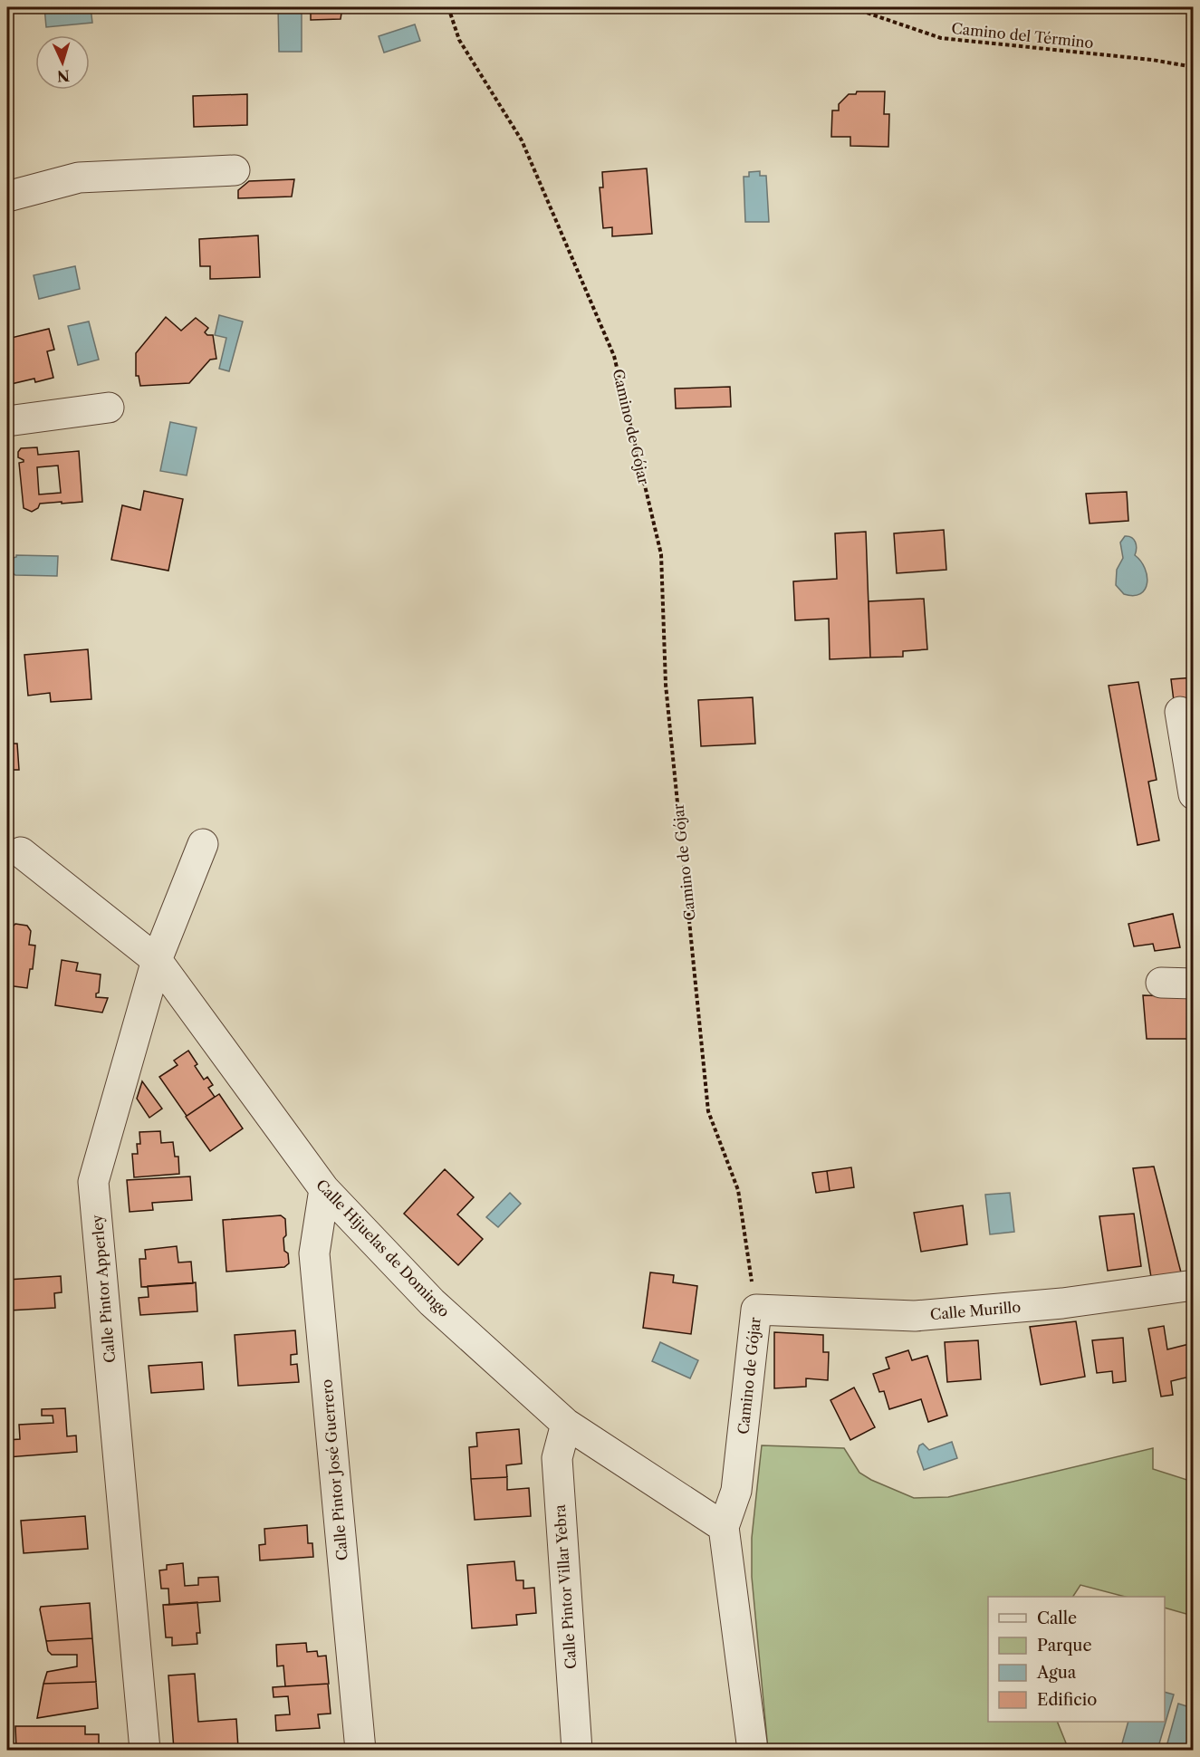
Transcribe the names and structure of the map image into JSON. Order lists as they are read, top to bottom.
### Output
{
  "streets": {
    "street": [
      "Camino de Gójar",
      "Calle Hijuelas de Domingo",
      "Calle Pintor Apperley",
      "Calle Murillo",
      "Calle Pintor José Guerrero",
      "Calle Pintor Villar Yebra"
    ],
    "path": ["Camino del Término"]
  },
  "crossings": [
    ["Camino de Gójar", "Calle Hijuelas de Domingo"],
    ["Camino de Gójar", "Calle Murillo"],
    ["Calle Hijuelas de Domingo", "Calle Pintor Apperley"],
    ["Calle Hijuelas de Domingo", "Calle Pintor José Guerrero"],
    ["Calle Hijuelas de Domingo", "Calle Pintor Villar Yebra"]
  ],
  "legend": [
    "Calle",
    "Parque",
    "Agua",
    "Edificio"
  ],
  "north": "bottom"
}
